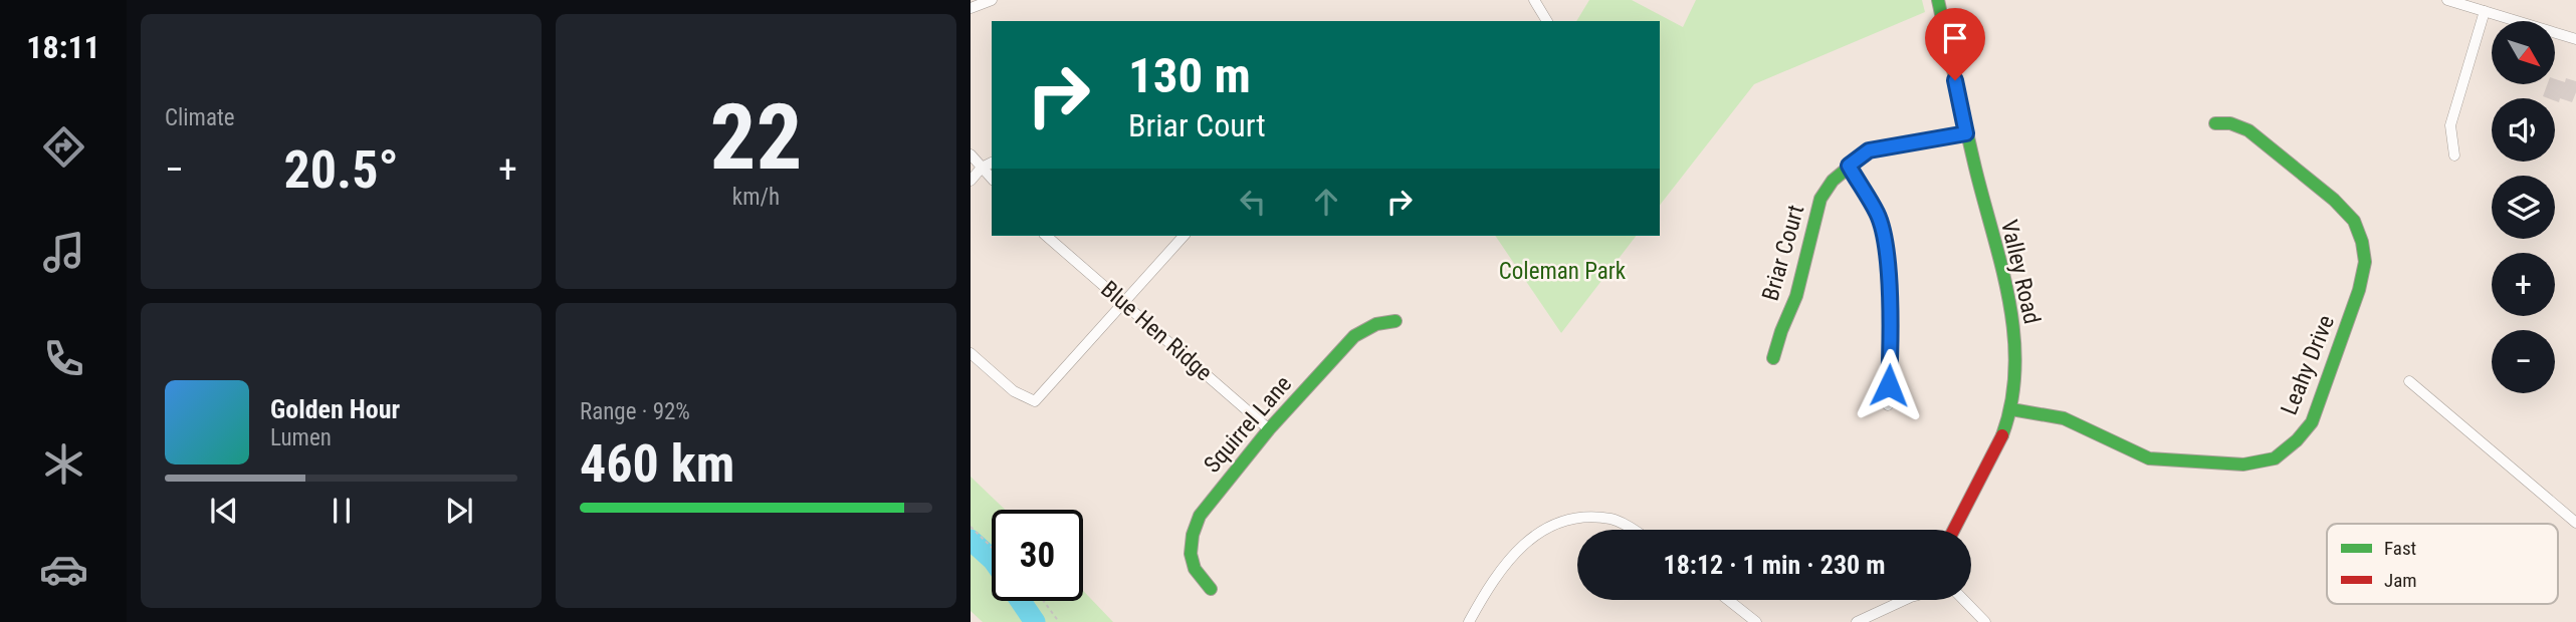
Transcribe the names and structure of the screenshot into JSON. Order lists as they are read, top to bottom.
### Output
{
  "streets": {
    "street": [
      "Briar Court",
      "Valley Road",
      "Blue Hen Ridge",
      "Leahy Drive",
      "Squirrel Lane"
    ]
  },
  "crossings": [
    ["Briar Court", "Valley Road"],
    ["Valley Road", "Leahy Drive"],
    ["Blue Hen Ridge", "Squirrel Lane"]
  ],
  "parks": ["Coleman Park"],
  "legend": ["Fast", "Jam"],
  "north": "bottom right",
  "page": {
    "tabs": "18:11",
    "tile": [
      "Climate",
      ["22", "km/h"],
      ["Range · 92%", "460 km"]
    ],
    "map_buttons": ["+", "−"],
    "turn": ["130 m", "Briar Court"],
    "heat": ["−", "20.5°", "+"],
    "song": ["Golden Hour", "Lumen"],
    "limit": "30",
    "trip": "18:12 · 1 min · 230 m"
  }
}
